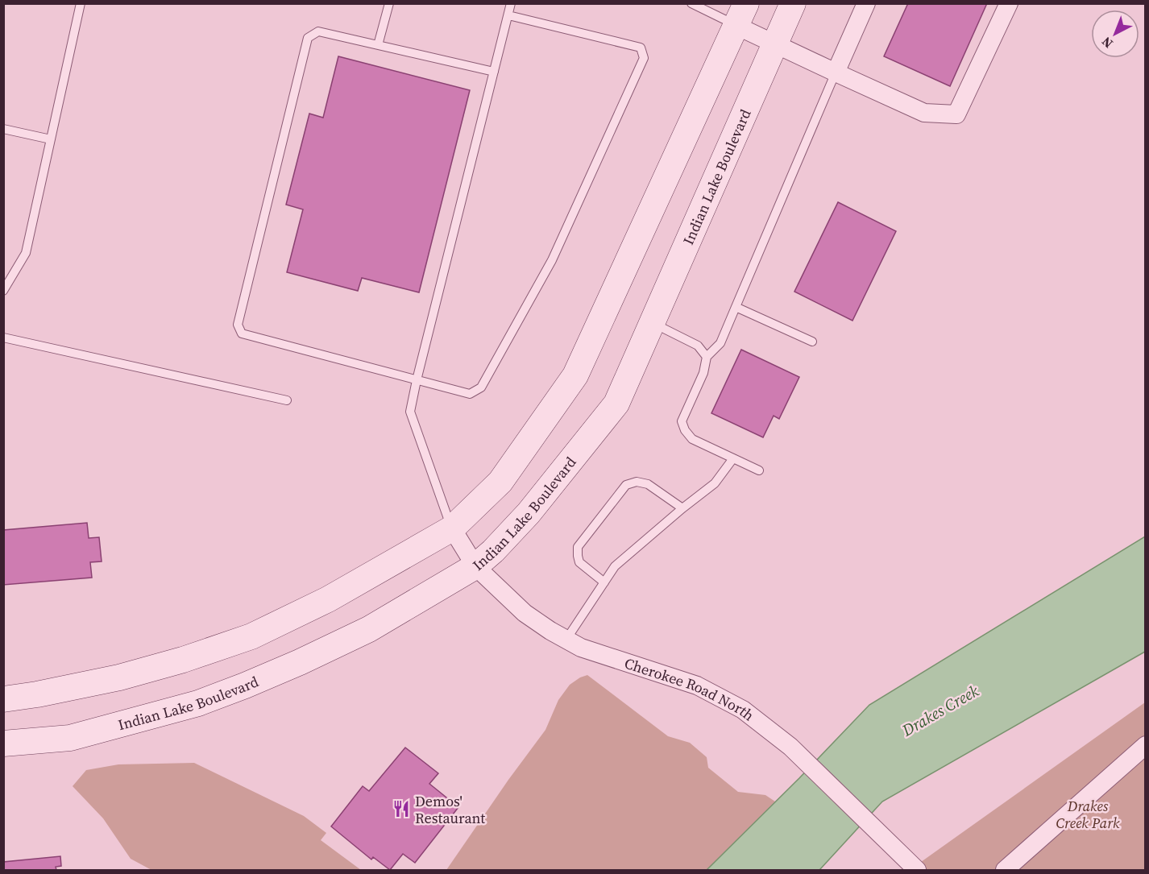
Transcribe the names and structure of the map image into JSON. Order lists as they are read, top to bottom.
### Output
{
  "streets": {
    "main road": ["Indian Lake Boulevard"],
    "street": ["Cherokee Road North"]
  },
  "crossings": [
    ["Indian Lake Boulevard", "Cherokee Road North"]
  ],
  "water": ["Drakes Creek"],
  "parks": ["Drakes Creek Park"],
  "places": {
    "restaurant": ["Demos' Restaurant"]
  },
  "north": "bottom left"
}
